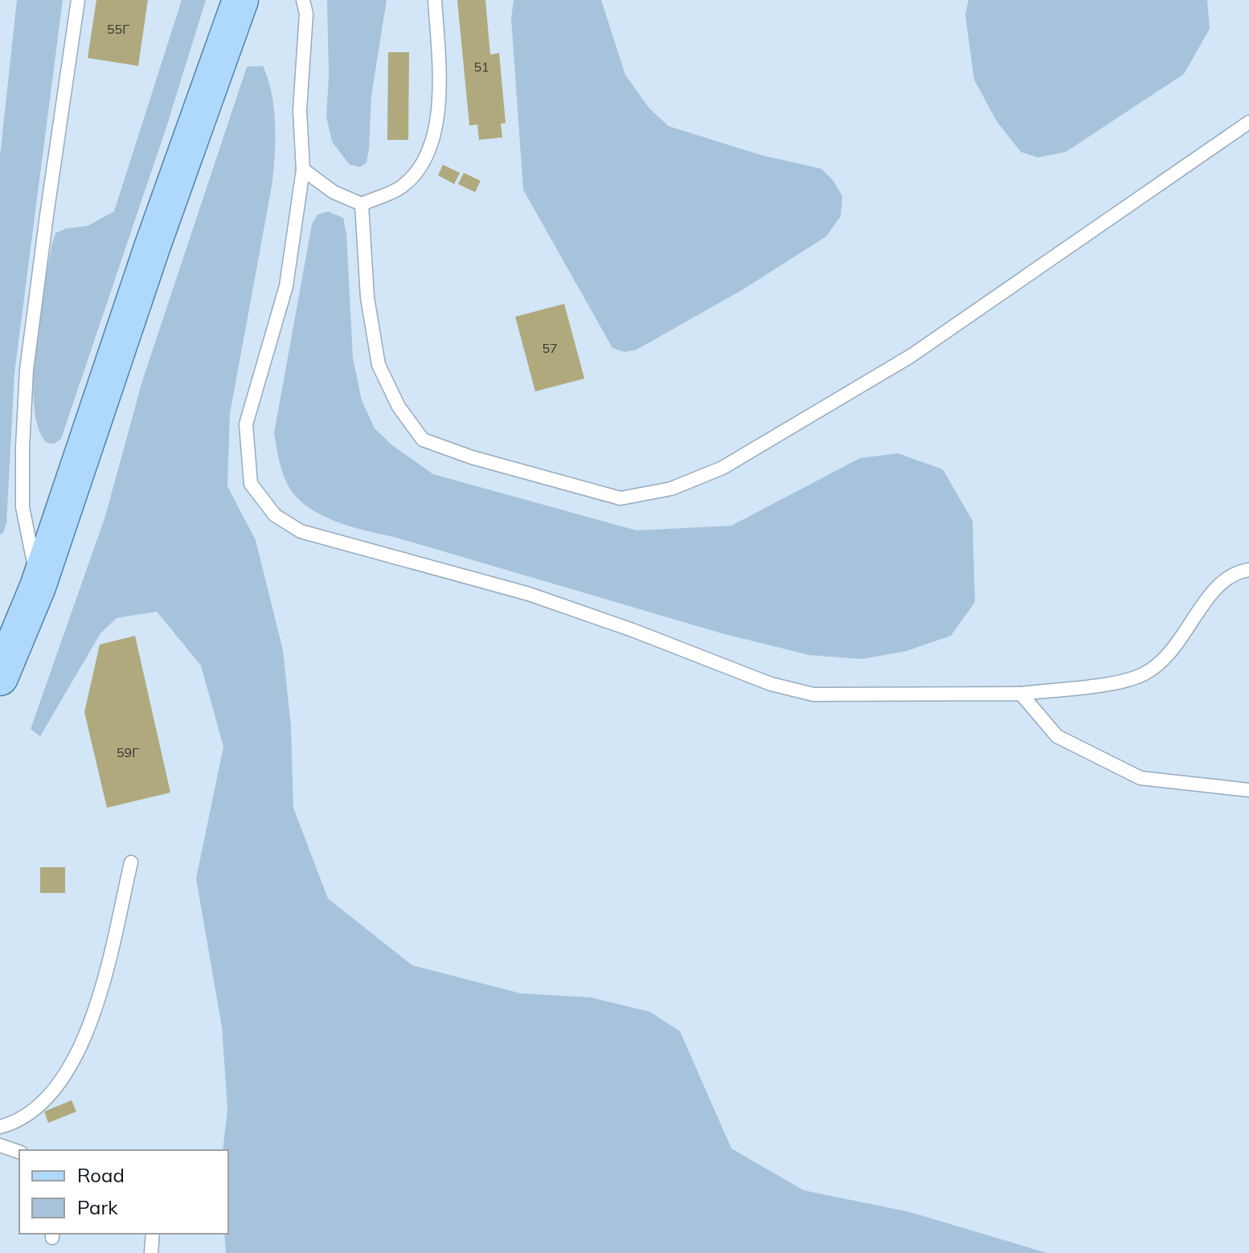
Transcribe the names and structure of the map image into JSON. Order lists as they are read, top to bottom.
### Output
{
  "house_numbers": [
    "55Г",
    "51",
    "57",
    "59Г"
  ],
  "legend": ["Road", "Park"]
}
